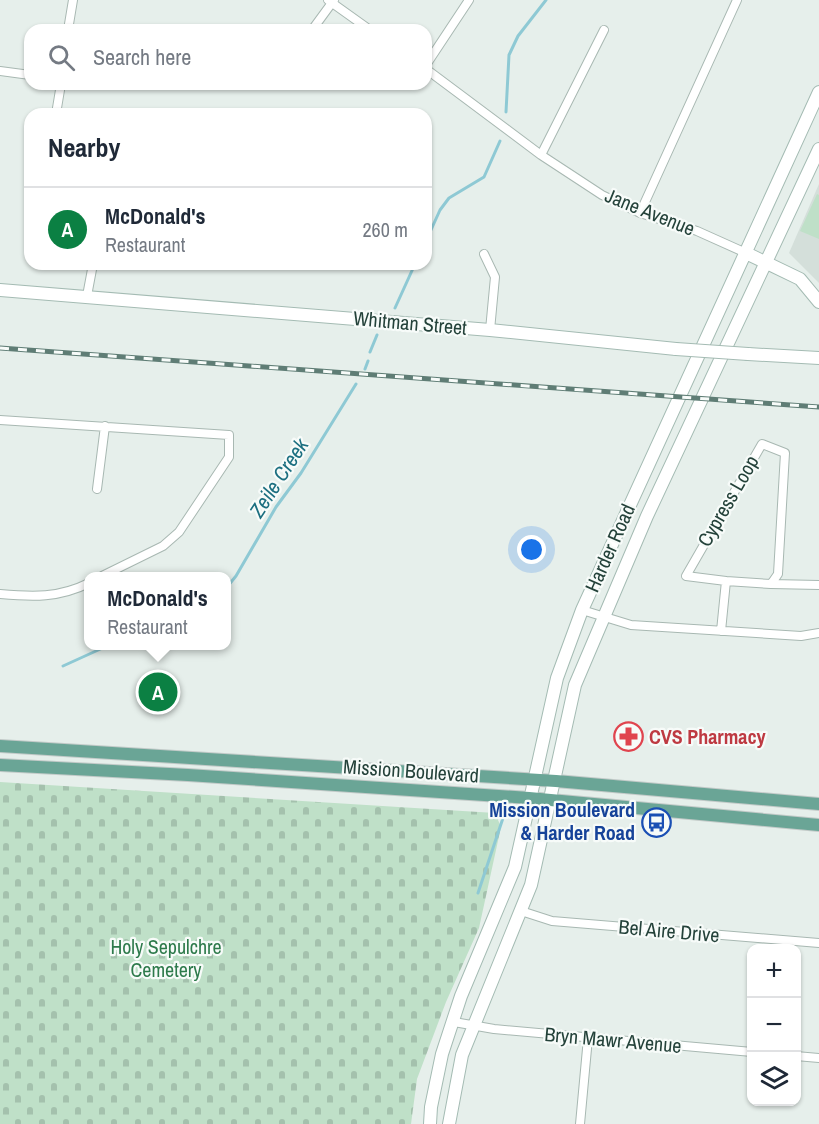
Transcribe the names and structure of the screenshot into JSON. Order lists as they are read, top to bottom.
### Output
{
  "streets": {
    "main road": ["Mission Boulevard"],
    "street": [
      "Jane Avenue",
      "Whitman Street",
      "Cypress Loop",
      "Harder Road",
      "Bel Aire Drive",
      "Bryn Mawr Avenue"
    ]
  },
  "crossings": [
    ["Jane Avenue", "Harder Road"],
    ["Harder Road", "Mission Boulevard"],
    ["Harder Road", "Bel Aire Drive"],
    ["Harder Road", "Bryn Mawr Avenue"]
  ],
  "water": ["Zeile Creek"],
  "parks": ["Holy Sepulchre Cemetery"],
  "places": {
    "pharmacy": ["CVS Pharmacy"],
    "bus stop": ["Mission Boulevard & Harder Road"]
  },
  "page": {
    "search": "Search here",
    "heading": "Nearby",
    "list": [
      {
        "mark": "A",
        "name": "McDonald's",
        "note": "Restaurant",
        "value": "260 m"
      }
    ],
    "popup": ["McDonald's", "Restaurant"],
    "pins": "A",
    "map_buttons": ["+", "−"]
  }
}
